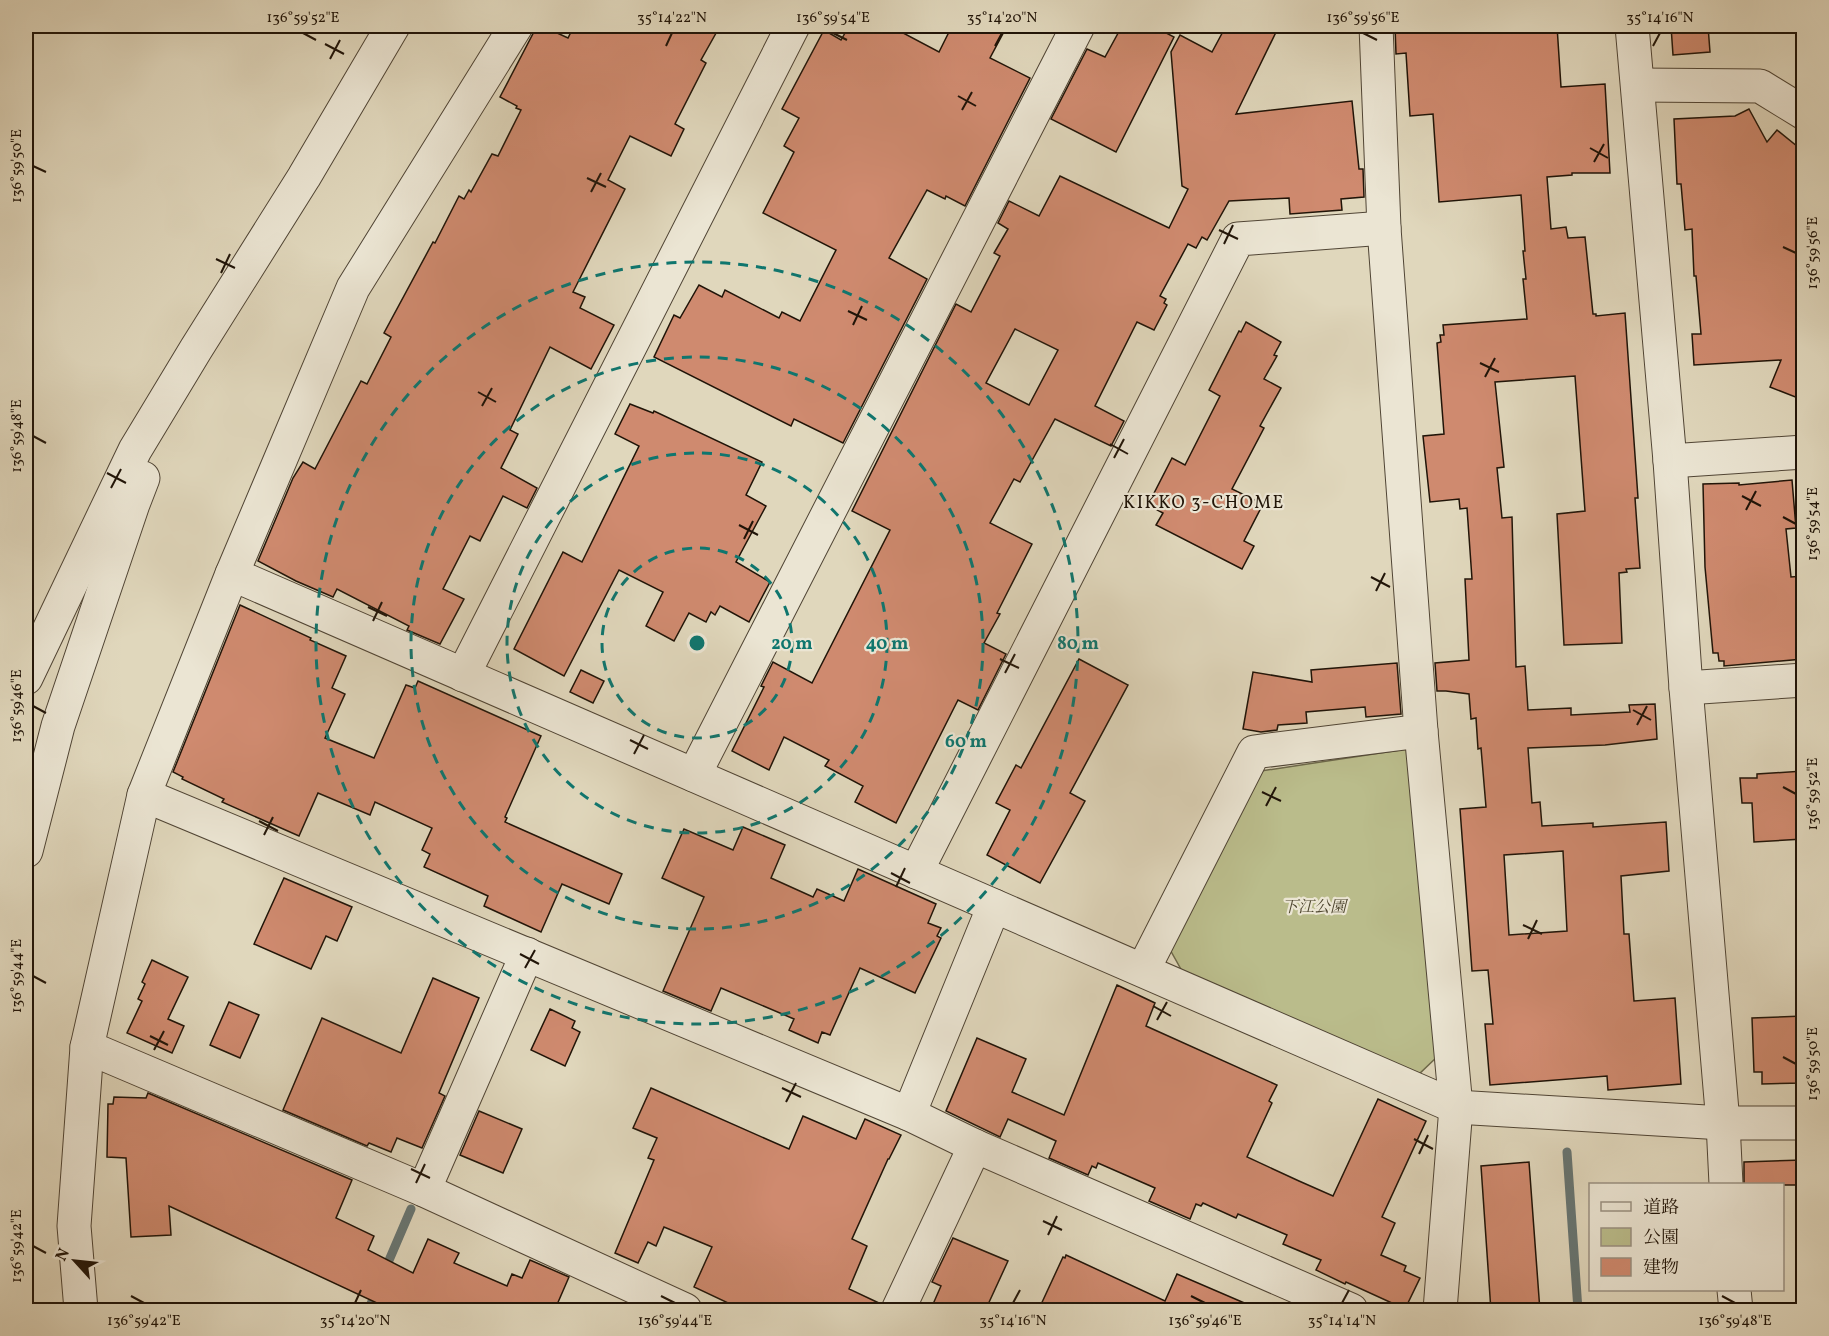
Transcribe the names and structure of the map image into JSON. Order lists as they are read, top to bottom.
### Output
{
  "districts": ["KIKKO 3-CHOME"],
  "parks": ["下江公園"],
  "legend": ["道路", "公園", "建物"],
  "north": "top left",
  "coordinates": [
    "136°59'52\"E",
    "35°14'22\"N",
    "136°59'54\"E",
    "35°14'20\"N",
    "136°59'56\"E",
    "35°14'16\"N",
    "136°59'50\"E",
    "136°59'48\"E",
    "136°59'46\"E",
    "136°59'44\"E",
    "136°59'42\"E",
    "35°14'14\"N"
  ],
  "rings": [
    "20 m",
    "40 m",
    "80 m",
    "60 m"
  ]
}
